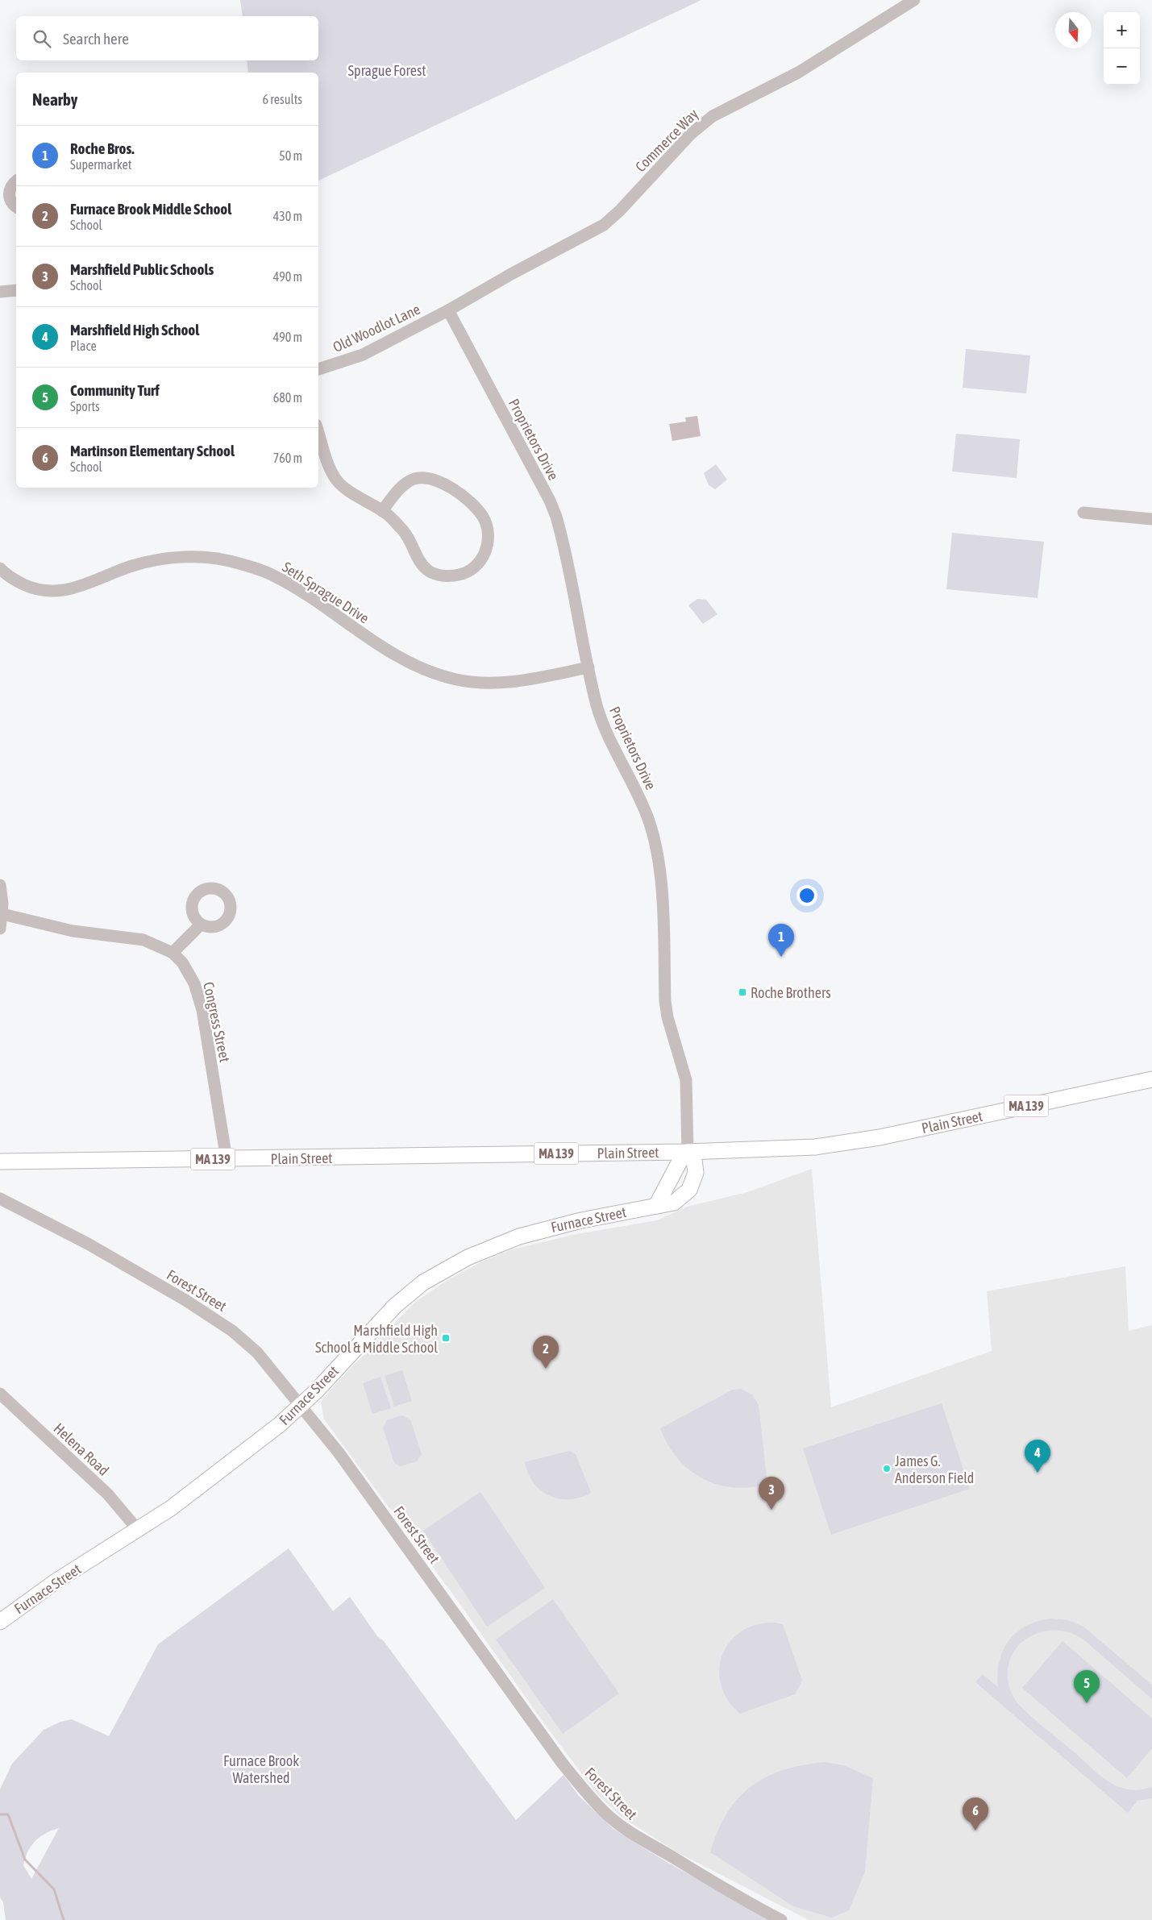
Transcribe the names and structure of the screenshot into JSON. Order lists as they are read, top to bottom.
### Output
{
  "streets": {
    "main road": ["MA 139", "Plain Street", "Furnace Street"],
    "street": [
      "Commerce Way",
      "Old Woodlot Lane",
      "Proprietors Drive",
      "Seth Sprague Drive",
      "Congress Street",
      "Forest Street",
      "Helena Road"
    ]
  },
  "crossings": [
    ["Commerce Way", "Old Woodlot Lane"],
    ["Commerce Way", "Proprietors Drive"],
    ["Old Woodlot Lane", "Proprietors Drive"],
    ["Proprietors Drive", "Seth Sprague Drive"],
    ["Proprietors Drive", "Plain Street"],
    ["Proprietors Drive", "Furnace Street"],
    ["Congress Street", "Plain Street"],
    ["Plain Street", "Furnace Street"],
    ["Furnace Street", "Forest Street"],
    ["Furnace Street", "Helena Road"]
  ],
  "parks": ["Sprague Forest", "Furnace Brook Watershed"],
  "places": {
    "transit": ["Roche Brothers", "Marshfield High School & Middle School"],
    "other": ["James G. Anderson Field"]
  },
  "north": "bottom",
  "page": {
    "map_buttons": ["+", "−"],
    "search": "Search here",
    "heading": ["Nearby", "6 results"],
    "list": [
      {
        "mark": "1",
        "name": "Roche Bros.",
        "note": "Supermarket",
        "value": "50 m"
      },
      {
        "mark": "2",
        "name": "Furnace Brook Middle School",
        "note": "School",
        "value": "430 m"
      },
      {
        "mark": "3",
        "name": "Marshfield Public Schools",
        "note": "School",
        "value": "490 m"
      },
      {
        "mark": "4",
        "name": "Marshfield High School",
        "note": "Place",
        "value": "490 m"
      },
      {
        "mark": "5",
        "name": "Community Turf",
        "note": "Sports",
        "value": "680 m"
      },
      {
        "mark": "6",
        "name": "Martinson Elementary School",
        "note": "School",
        "value": "760 m"
      }
    ],
    "pins": [
      "1",
      "2",
      "4",
      "3",
      "5",
      "6"
    ]
  }
}
